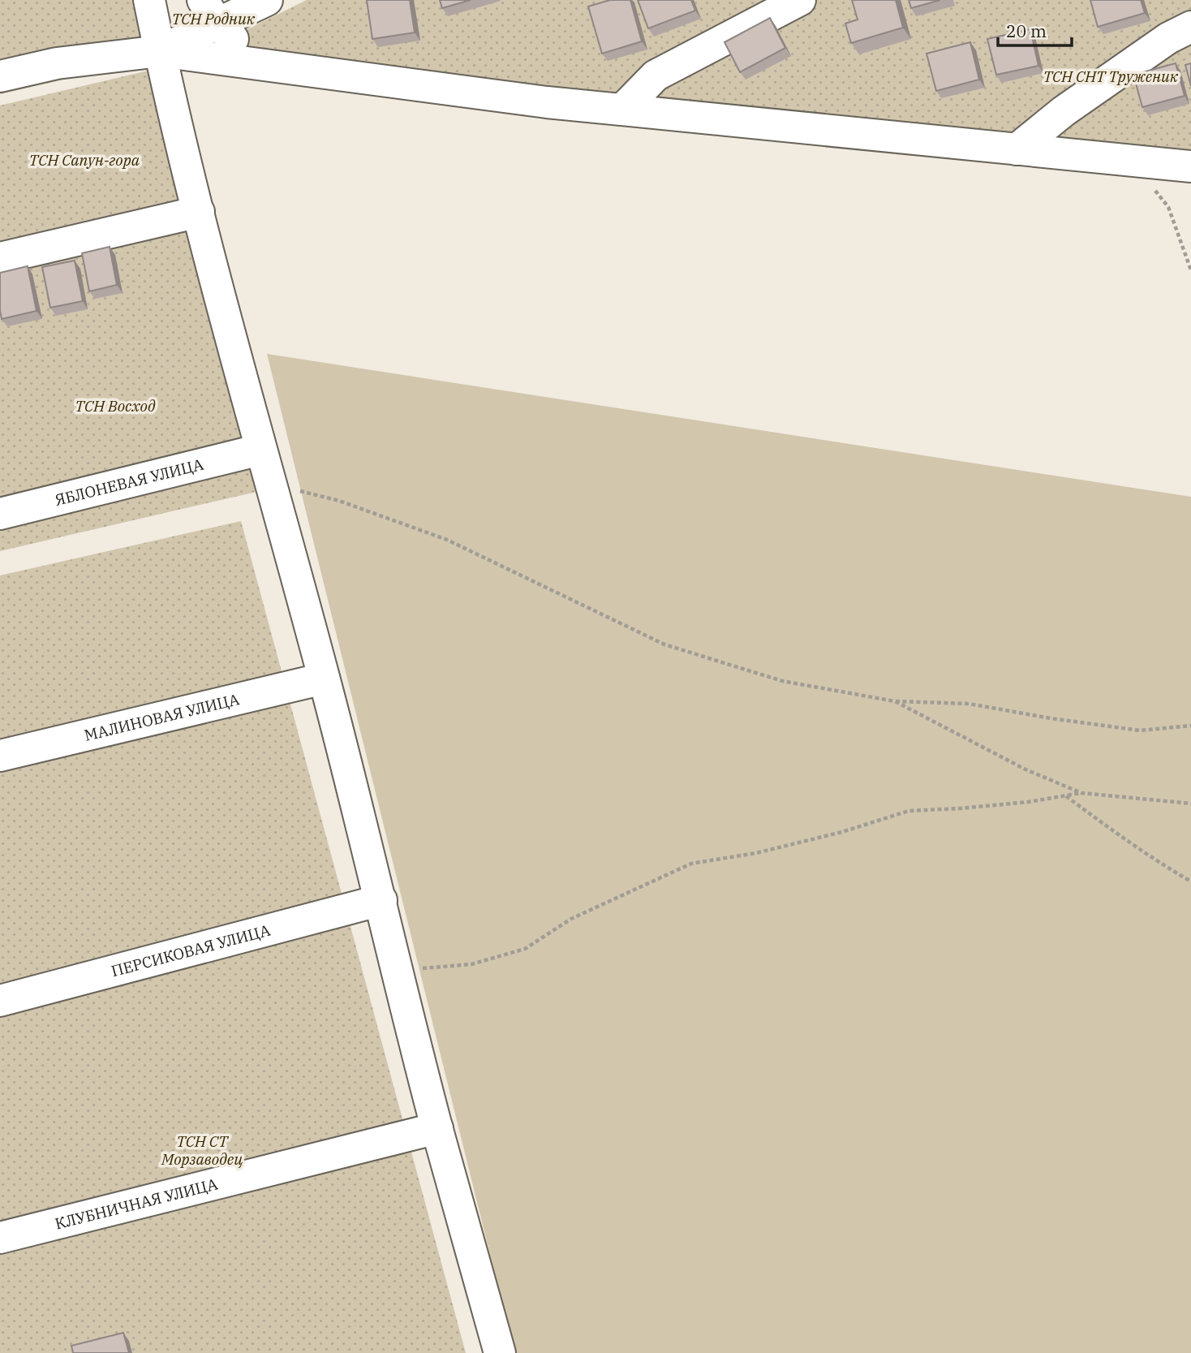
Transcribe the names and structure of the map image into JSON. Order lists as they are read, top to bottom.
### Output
{
  "streets": {
    "street": [
      "ЯБЛОНЕВАЯ УЛИЦА",
      "МАЛИНОВАЯ УЛИЦА",
      "ПЕРСИКОВАЯ УЛИЦА",
      "КЛУБНИЧНАЯ УЛИЦА"
    ]
  },
  "parks": [
    "ТСН Родник",
    "ТСН СНТ Труженик",
    "ТСН Сапун-гора",
    "ТСН Восход",
    "ТСН СТ Морзаводец"
  ],
  "scale_bar": "20 m"
}
